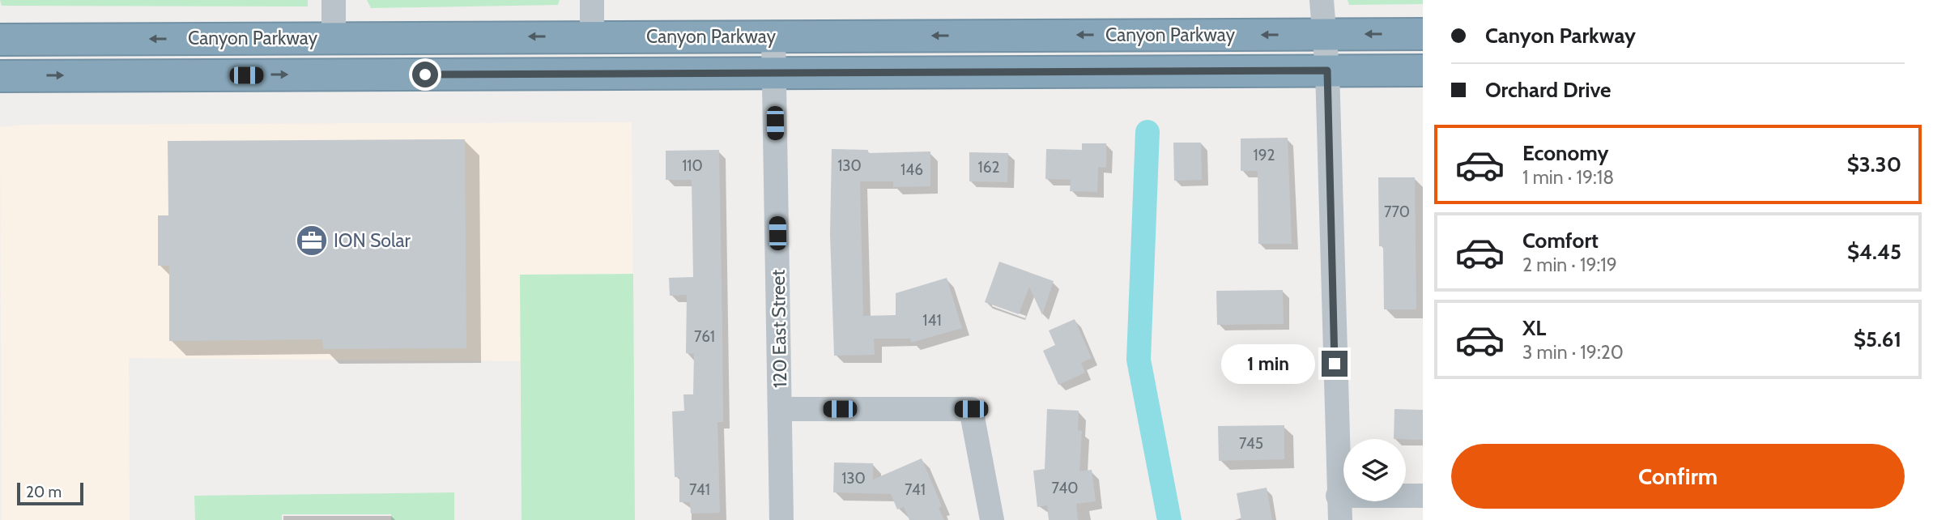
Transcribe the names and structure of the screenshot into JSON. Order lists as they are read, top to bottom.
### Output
{
  "streets": {
    "highway": ["Canyon Parkway"],
    "street": ["120 East Street"]
  },
  "crossings": [
    ["Canyon Parkway", "120 East Street"]
  ],
  "places": {
    "office": ["ION Solar"]
  },
  "house_numbers": [
    "192",
    "110",
    "130",
    "162",
    "146",
    "770",
    "141",
    "761",
    "745",
    "130",
    "740",
    "741",
    "741"
  ],
  "scale_bar": "20 m",
  "page": {
    "banner": ["Canyon Parkway", "Orchard Drive"],
    "list": [
      {
        "name": "Economy",
        "note": "1 min · 19:18",
        "value": "$3.30"
      },
      {
        "name": "Comfort",
        "note": "2 min · 19:19",
        "value": "$4.45"
      },
      {
        "name": "XL",
        "note": "3 min · 19:20",
        "value": "$5.61"
      }
    ],
    "bubble": "1 min",
    "buttons": "Confirm",
    "scale": "20 m"
  }
}
